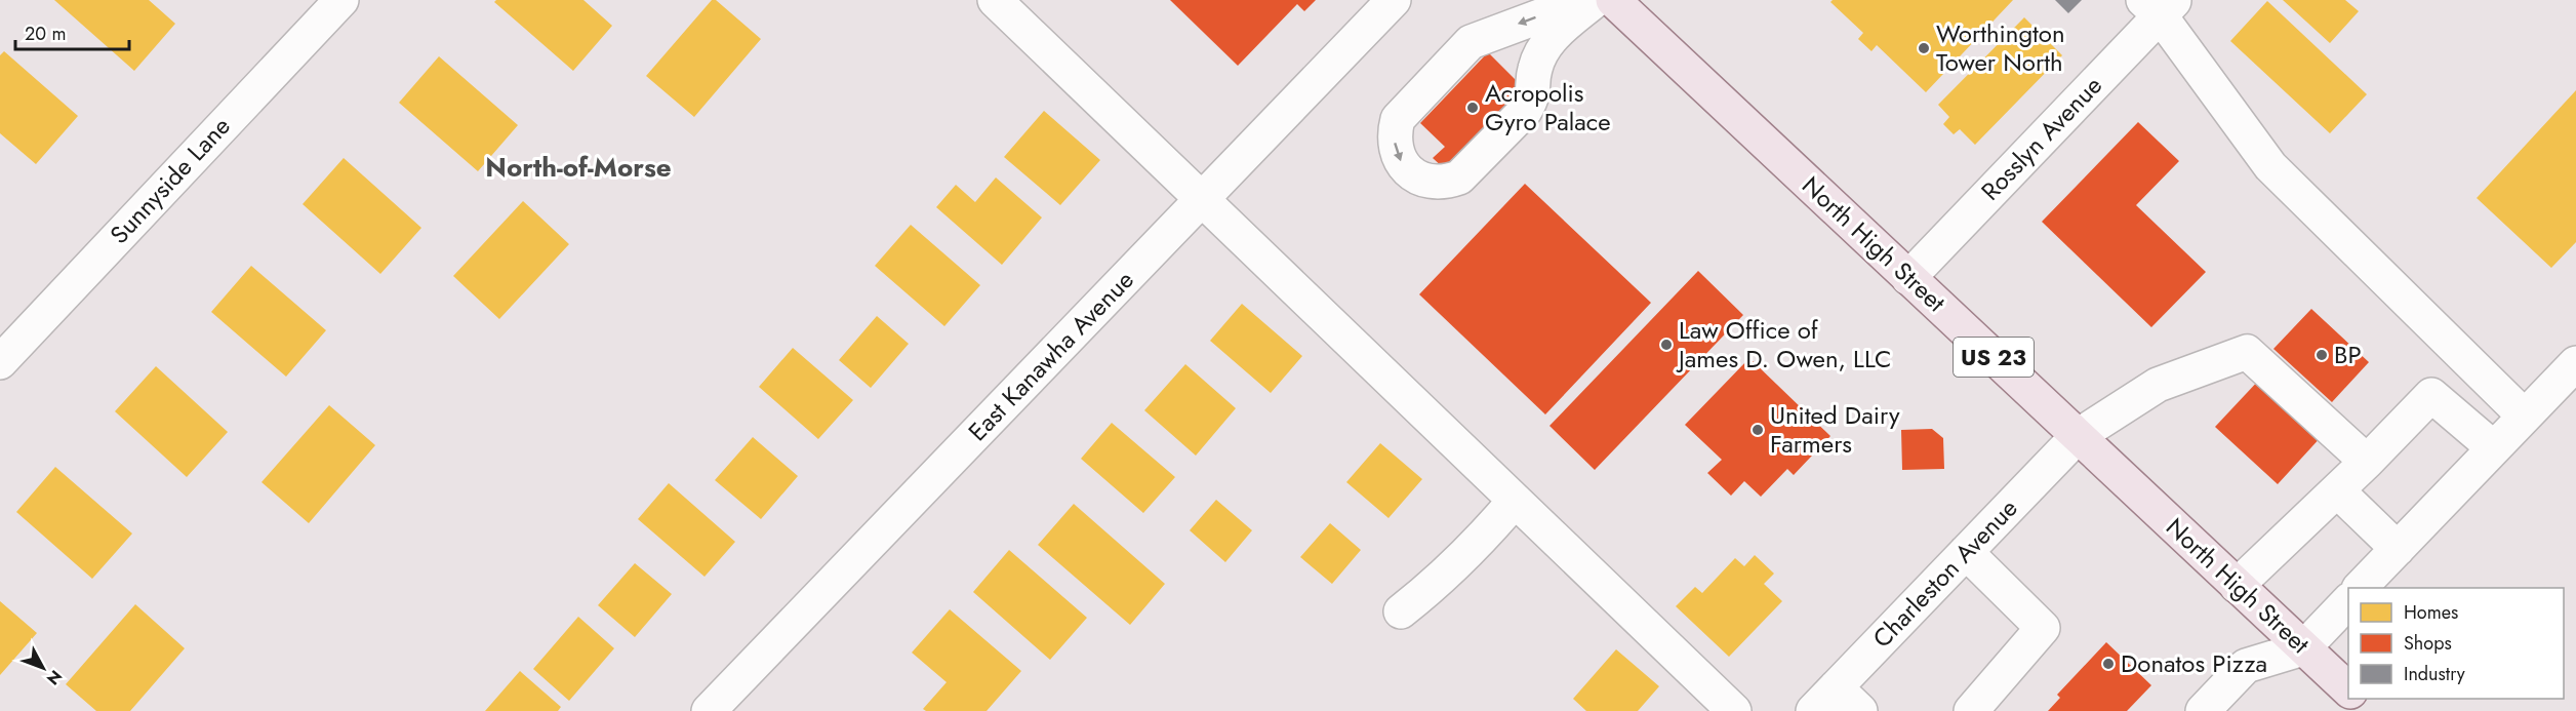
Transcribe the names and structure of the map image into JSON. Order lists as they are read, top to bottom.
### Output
{
  "streets": {
    "main road": ["North High Street", "US 23"],
    "street": [
      "Rosslyn Avenue",
      "Sunnyside Lane",
      "East Kanawha Avenue",
      "Charleston Avenue"
    ]
  },
  "crossings": [
    ["Rosslyn Avenue", "North High Street"],
    ["North High Street", "Charleston Avenue"]
  ],
  "districts": ["North-of-Morse"],
  "places": [
    "Worthington Tower North",
    "Acropolis Gyro Palace",
    "Law Office of James D. Owen, LLC",
    "BP",
    "United Dairy Farmers",
    "Donatos Pizza"
  ],
  "legend": ["Homes", "Shops", "Industry"],
  "scale_bar": "20 m",
  "north": "bottom right"
}
